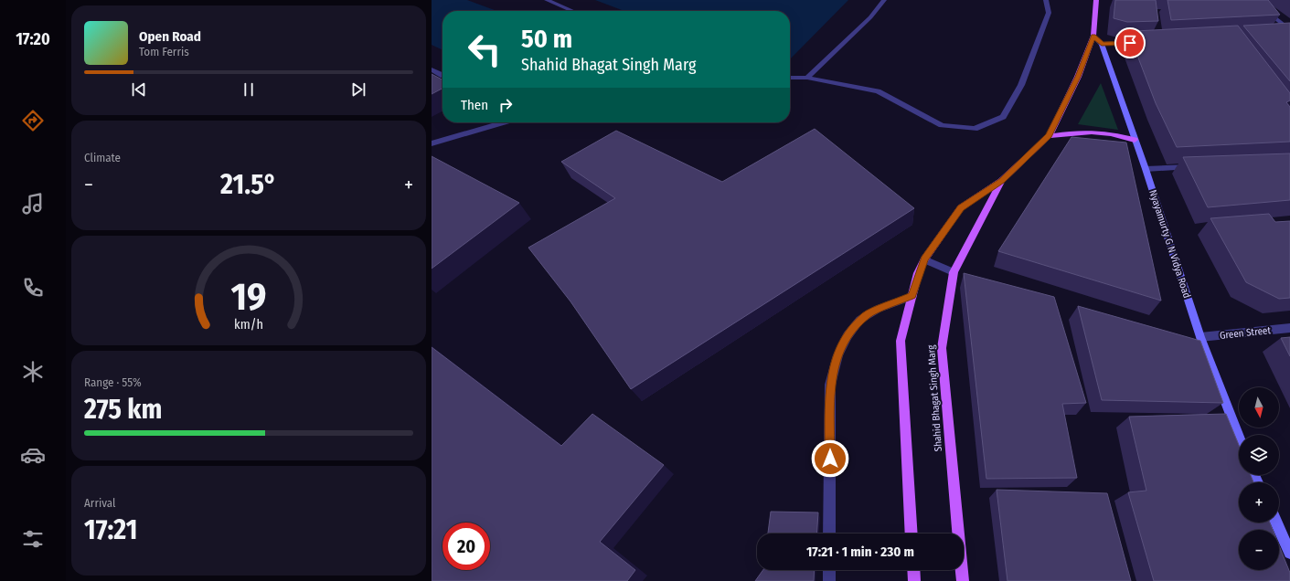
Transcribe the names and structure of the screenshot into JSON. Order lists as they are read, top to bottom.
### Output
{
  "streets": {
    "main road": ["Shahid Bhagat Singh Marg"],
    "street": ["Nyayamurty G N Vidya Road", "Green Street"]
  },
  "crossings": [
    ["Nyayamurty G N Vidya Road", "Green Street"],
    ["Nyayamurty G N Vidya Road", "Shahid Bhagat Singh Marg"]
  ],
  "north": "bottom",
  "page": {
    "tabs": "17:20",
    "turn": ["50 m", "Shahid Bhagat Singh Marg"],
    "song": ["Open Road", "Tom Ferris"],
    "then": "Then",
    "tile": [
      "Climate",
      ["Range · 55%", "275 km"],
      ["Arrival", "17:21"]
    ],
    "heat": ["−", "21.5°", "+"],
    "map_buttons": ["+", "−"],
    "limit": "20",
    "trip": "17:21 · 1 min · 230 m",
    "gauge": ["19", "km/h"]
  }
}
